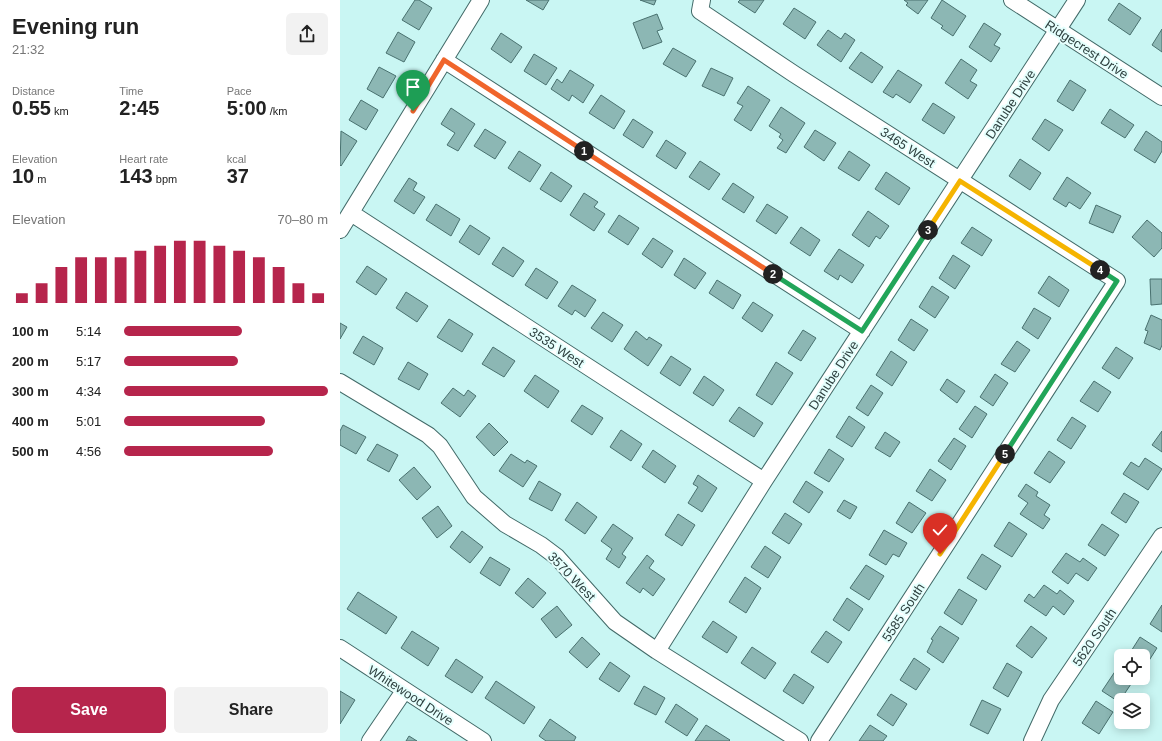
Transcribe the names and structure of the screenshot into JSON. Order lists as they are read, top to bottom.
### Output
{
  "streets": {
    "street": [
      "Ridgecrest Drive",
      "Danube Drive",
      "3465 West",
      "3535 West",
      "3570 West",
      "5585 South",
      "5620 South",
      "Whitewood Drive"
    ]
  },
  "crossings": [
    ["Ridgecrest Drive", "Danube Drive"],
    ["Danube Drive", "3465 West"],
    ["Danube Drive", "3535 West"],
    ["Danube Drive", "3570 West"],
    ["3465 West", "5585 South"]
  ],
  "page": {
    "heading": ["Evening run", "21:32"],
    "stats": [
      ["Distance", "0.55 km"],
      ["Time", "2:45"],
      ["Pace", "5:00 /km"],
      ["Elevation", "10 m"],
      ["Heart rate", "143 bpm"],
      ["kcal", "37"]
    ],
    "pins": [
      "1",
      "3",
      "4",
      "2",
      "5"
    ],
    "chart": ["Elevation", "70–80 m"],
    "list": [
      {
        "name": "100 m",
        "note": "5:14"
      },
      {
        "name": "200 m",
        "note": "5:17"
      },
      {
        "name": "300 m",
        "note": "4:34"
      },
      {
        "name": "400 m",
        "note": "5:01"
      },
      {
        "name": "500 m",
        "note": "4:56"
      }
    ],
    "buttons": ["Save", "Share"]
  }
}
